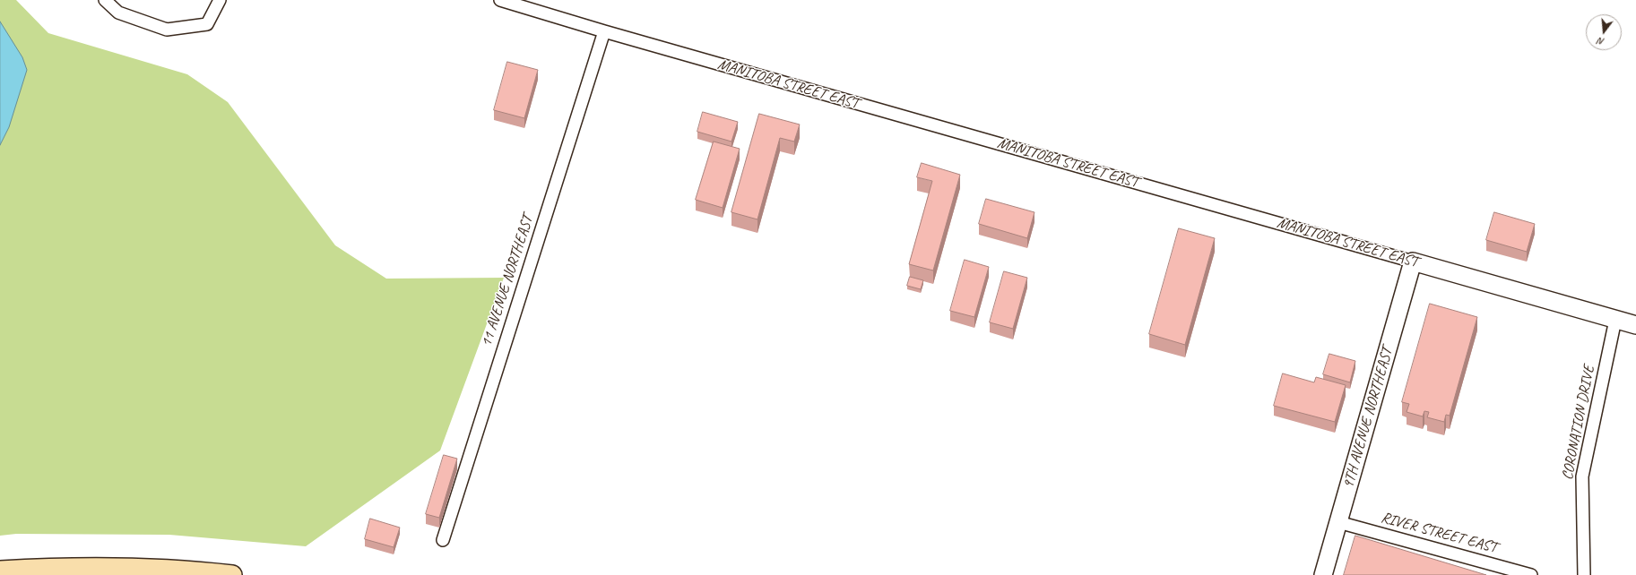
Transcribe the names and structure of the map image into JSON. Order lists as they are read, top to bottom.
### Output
{
  "streets": {
    "street": [
      "MANITOBA STREET EAST",
      "11 AVENUE NORTHEAST",
      "9TH AVENUE NORTHEAST",
      "CORONATION DRIVE",
      "RIVER STREET EAST"
    ]
  },
  "crossings": [
    ["MANITOBA STREET EAST", "11 AVENUE NORTHEAST"],
    ["MANITOBA STREET EAST", "9TH AVENUE NORTHEAST"],
    ["MANITOBA STREET EAST", "CORONATION DRIVE"],
    ["9TH AVENUE NORTHEAST", "RIVER STREET EAST"]
  ],
  "north": "bottom"
}
